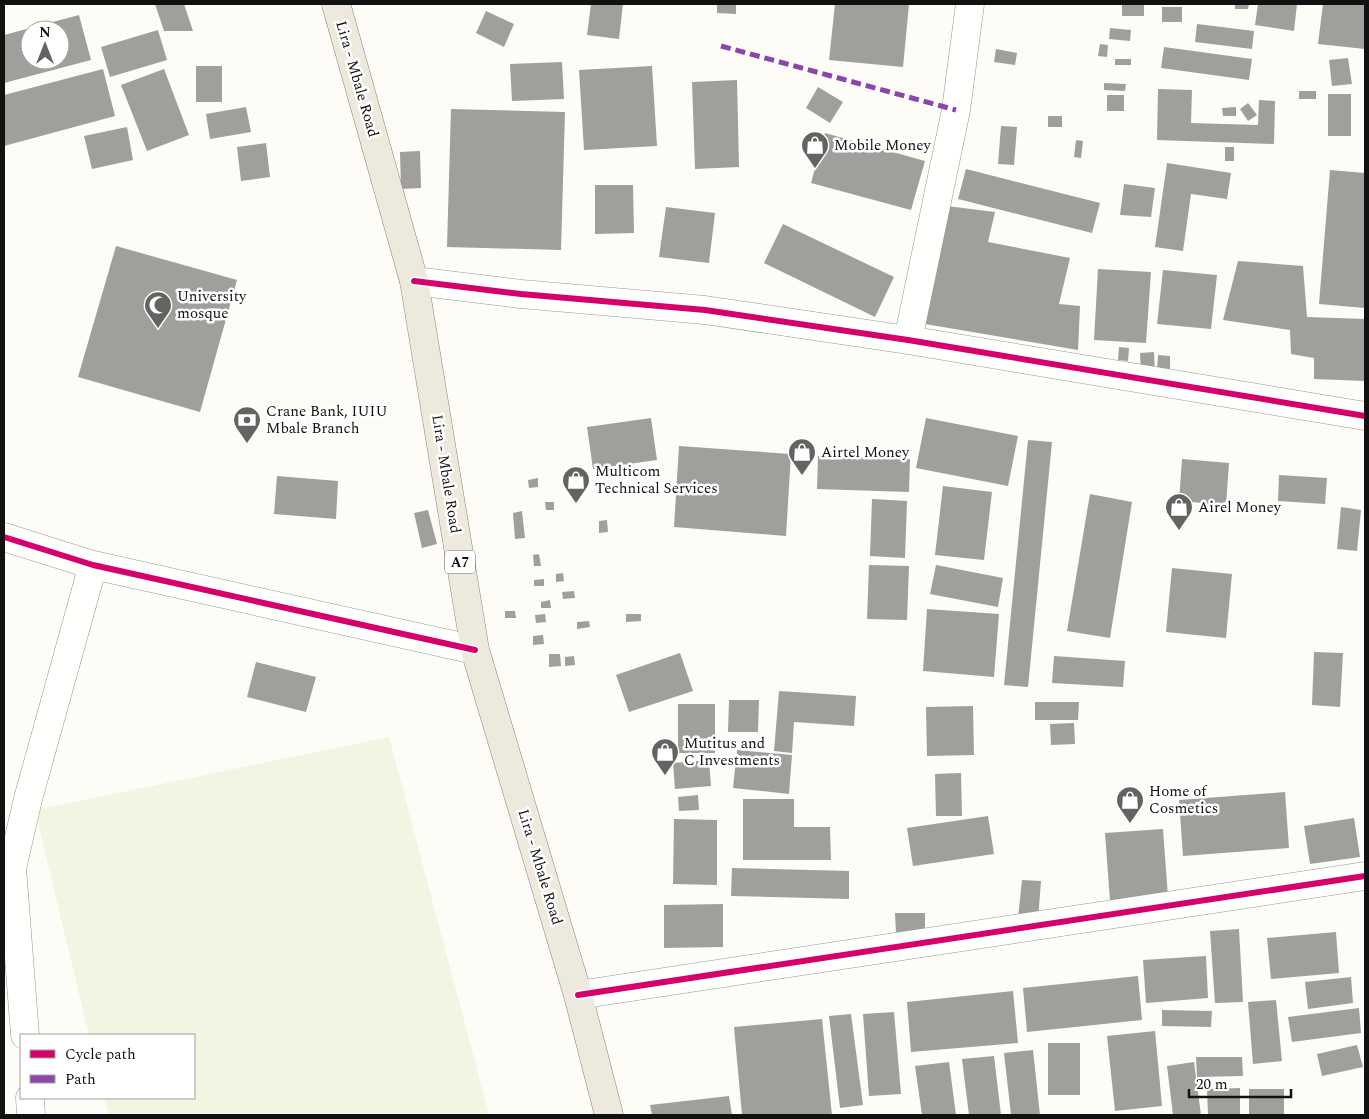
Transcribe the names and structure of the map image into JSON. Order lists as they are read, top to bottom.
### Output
{
  "streets": {
    "main road": ["Lira - Mbale Road", "A7"]
  },
  "places": {
    "shop": [
      "Mobile Money",
      "Airtel Money",
      "Multicom Technical Services",
      "Airel Money",
      "Mutitus and C Investments",
      "Home of Cosmetics"
    ],
    "mosque": ["University mosque"],
    "bank": ["Crane Bank, IUIU Mbale Branch"]
  },
  "legend": ["Cycle path", "Path"],
  "scale_bar": "20 m",
  "north": "top"
}
